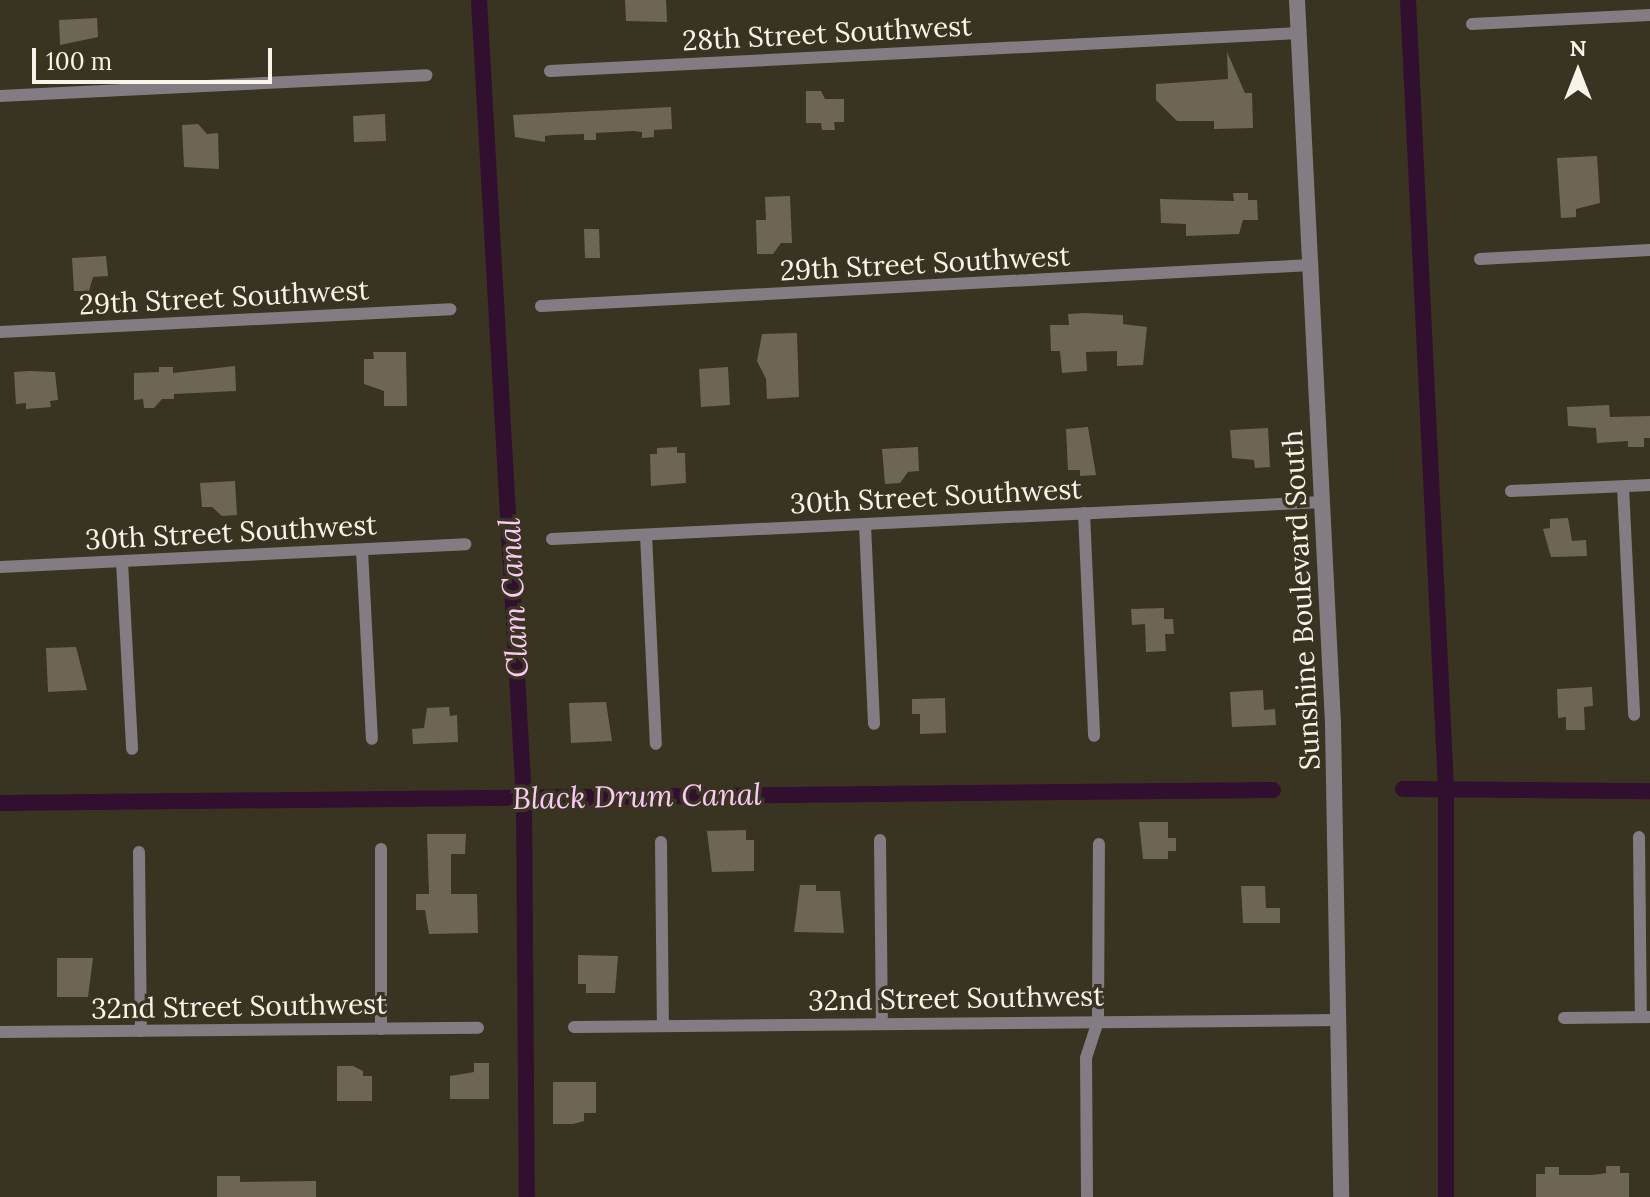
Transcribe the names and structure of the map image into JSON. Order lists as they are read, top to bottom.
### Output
{
  "streets": {
    "street": [
      "28th Street Southwest",
      "29th Street Southwest",
      "30th Street Southwest",
      "Sunshine Boulevard South",
      "32nd Street Southwest"
    ]
  },
  "crossings": [
    ["28th Street Southwest", "Sunshine Boulevard South"],
    ["29th Street Southwest", "Sunshine Boulevard South"],
    ["30th Street Southwest", "Sunshine Boulevard South"],
    ["Sunshine Boulevard South", "32nd Street Southwest"]
  ],
  "water": ["Clam Canal", "Black Drum Canal"],
  "scale_bar": "100 m",
  "north": "top"
}
